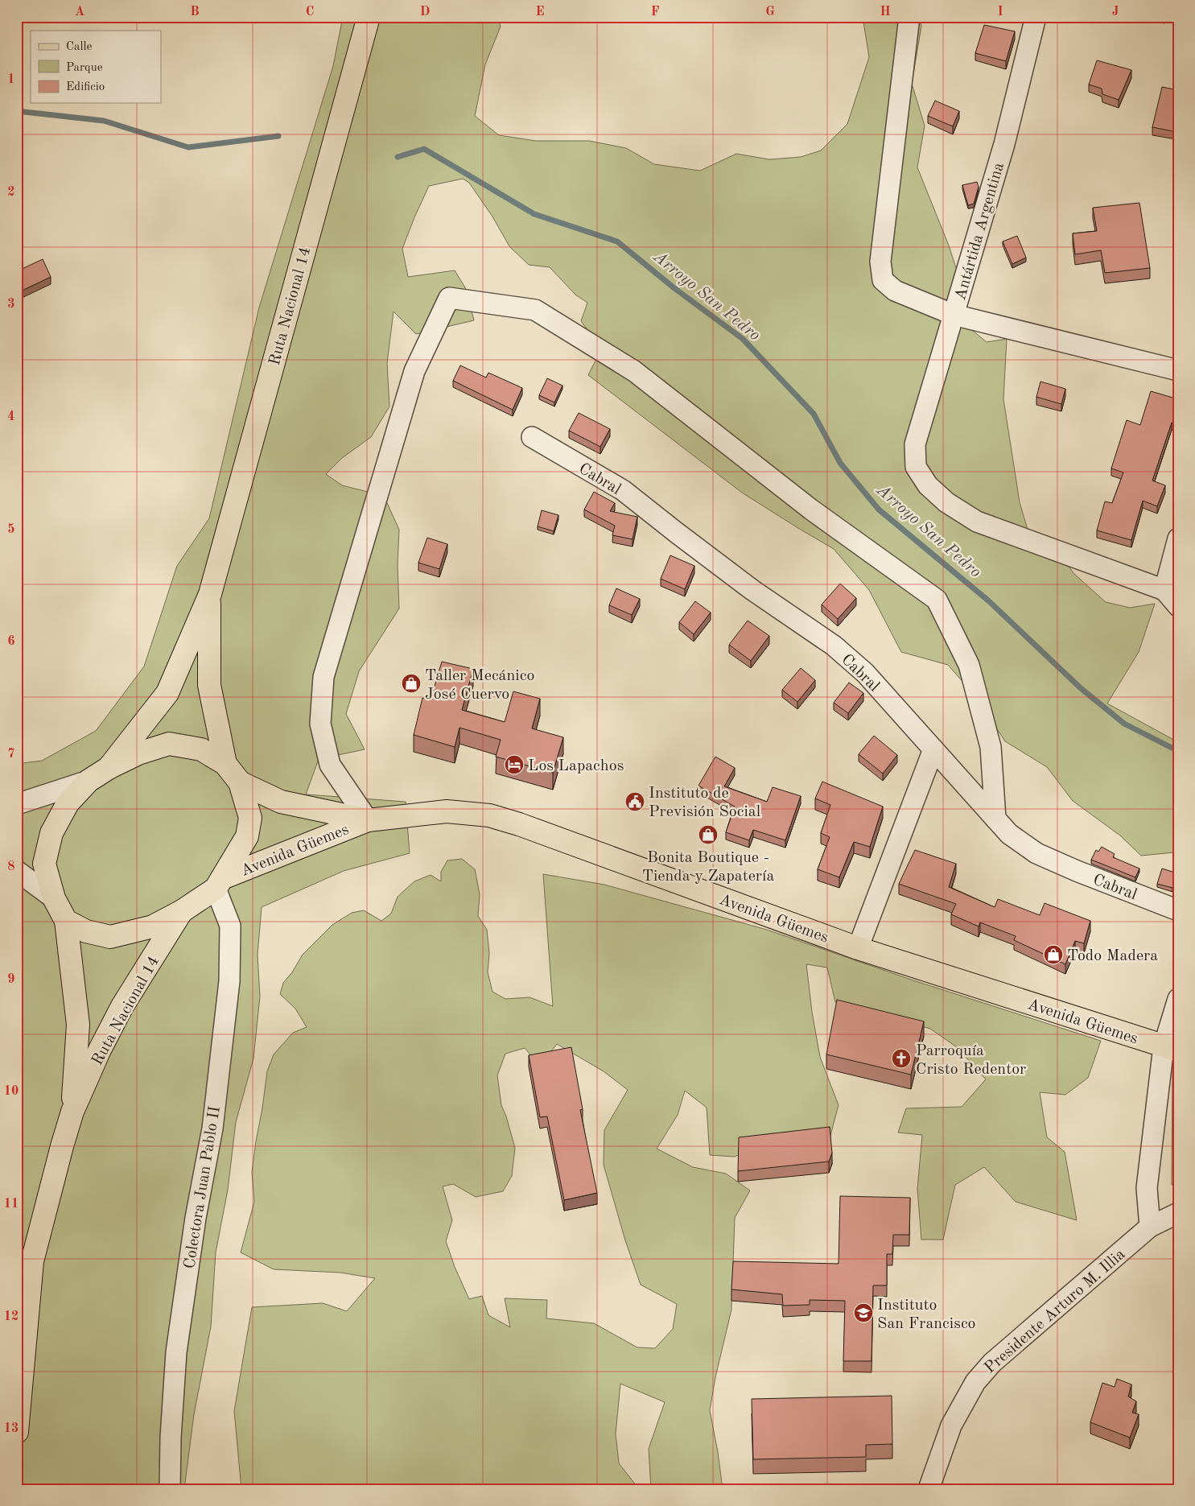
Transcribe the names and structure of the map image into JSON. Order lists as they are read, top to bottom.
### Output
{
  "streets": {
    "main road": ["Ruta Nacional 14", "Avenida Güemes"],
    "street": [
      "Antártida Argentina",
      "Cabral",
      "Colectora Juan Pablo II",
      "Presidente Arturo M. Illia"
    ]
  },
  "crossings": [
    ["Avenida Güemes", "Colectora Juan Pablo II"]
  ],
  "water": ["Arroyo San Pedro"],
  "places": {
    "shop": ["Taller Mecánico José Cuervo", "Bonita Boutique - Tienda y Zapatería", "Todo Madera"],
    "hotel": ["Los Lapachos"],
    "public building": ["Instituto de Previsión Social"],
    "church": ["Parroquía Cristo Redentor"],
    "school or university": ["Instituto San Francisco"]
  },
  "legend": ["Calle", "Parque", "Edificio"],
  "grid": {
    "columns": [
      "A",
      "B",
      "C",
      "D",
      "E",
      "F",
      "G",
      "H",
      "I",
      "J"
    ],
    "rows": [
      "1",
      "2",
      "3",
      "4",
      "5",
      "6",
      "7",
      "8",
      "9",
      "10",
      "11",
      "12",
      "13"
    ]
  }
}
